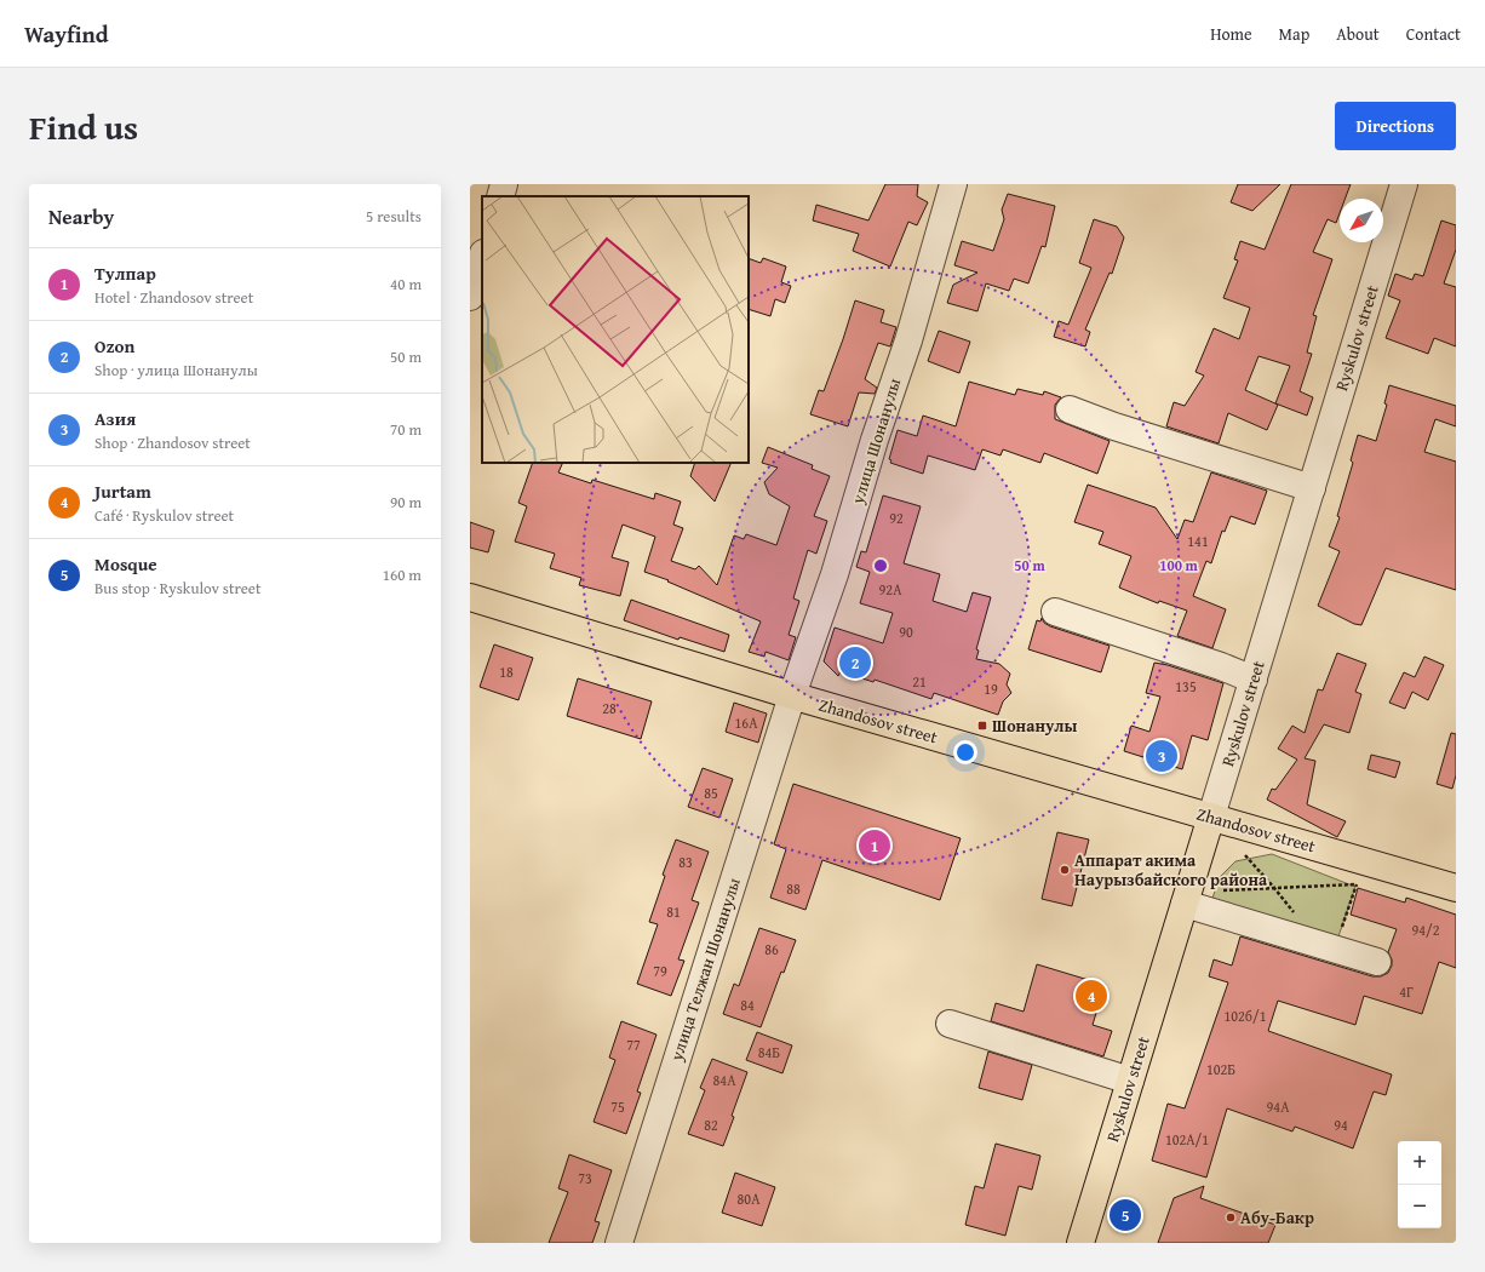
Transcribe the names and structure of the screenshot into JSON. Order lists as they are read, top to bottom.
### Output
{
  "streets": {
    "main road": ["Ryskulov street", "Zhandosov street"],
    "street": ["улица Шонанулы", "улица Телжан Шонанулы"]
  },
  "crossings": [
    ["Ryskulov street", "Zhandosov street"],
    ["улица Шонанулы", "Zhandosov street"],
    ["улица Шонанулы", "улица Телжан Шонанулы"],
    ["Zhandosov street", "улица Телжан Шонанулы"]
  ],
  "places": {
    "transit": ["Шонанулы"],
    "other": ["Аппарат акима Наурызбайского района", "Абу-Бакр"]
  },
  "house_numbers": [
    "92",
    "141",
    "92А",
    "90",
    "18",
    "21",
    "135",
    "19",
    "28",
    "16А",
    "85",
    "83",
    "88",
    "81",
    "94/2",
    "86",
    "79",
    "4Г",
    "84",
    "102б/1",
    "77",
    "84Б",
    "102Б",
    "84А",
    "75",
    "94А",
    "82",
    "94",
    "102А/1",
    "73",
    "80А"
  ],
  "north": "bottom left",
  "page": {
    "header": "Wayfind",
    "nav": [
      "Home",
      "Map",
      "About",
      "Contact"
    ],
    "title": "Find us",
    "buttons": "Directions",
    "heading": ["Nearby", "5 results"],
    "list": [
      {
        "mark": "1",
        "name": "Тулпар",
        "note": "Hotel · Zhandosov street",
        "value": "40 m"
      },
      {
        "mark": "2",
        "name": "Ozon",
        "note": "Shop · улица Шонанулы",
        "value": "50 m"
      },
      {
        "mark": "3",
        "name": "Азия",
        "note": "Shop · Zhandosov street",
        "value": "70 m"
      },
      {
        "mark": "4",
        "name": "Jurtam",
        "note": "Café · Ryskulov street",
        "value": "90 m"
      },
      {
        "mark": "5",
        "name": "Mosque",
        "note": "Bus stop · Ryskulov street",
        "value": "160 m"
      }
    ],
    "pins": [
      "2",
      "3",
      "1",
      "4",
      "5"
    ],
    "map_buttons": ["+", "−"]
  },
  "rings": ["50 m", "100 m"]
}
